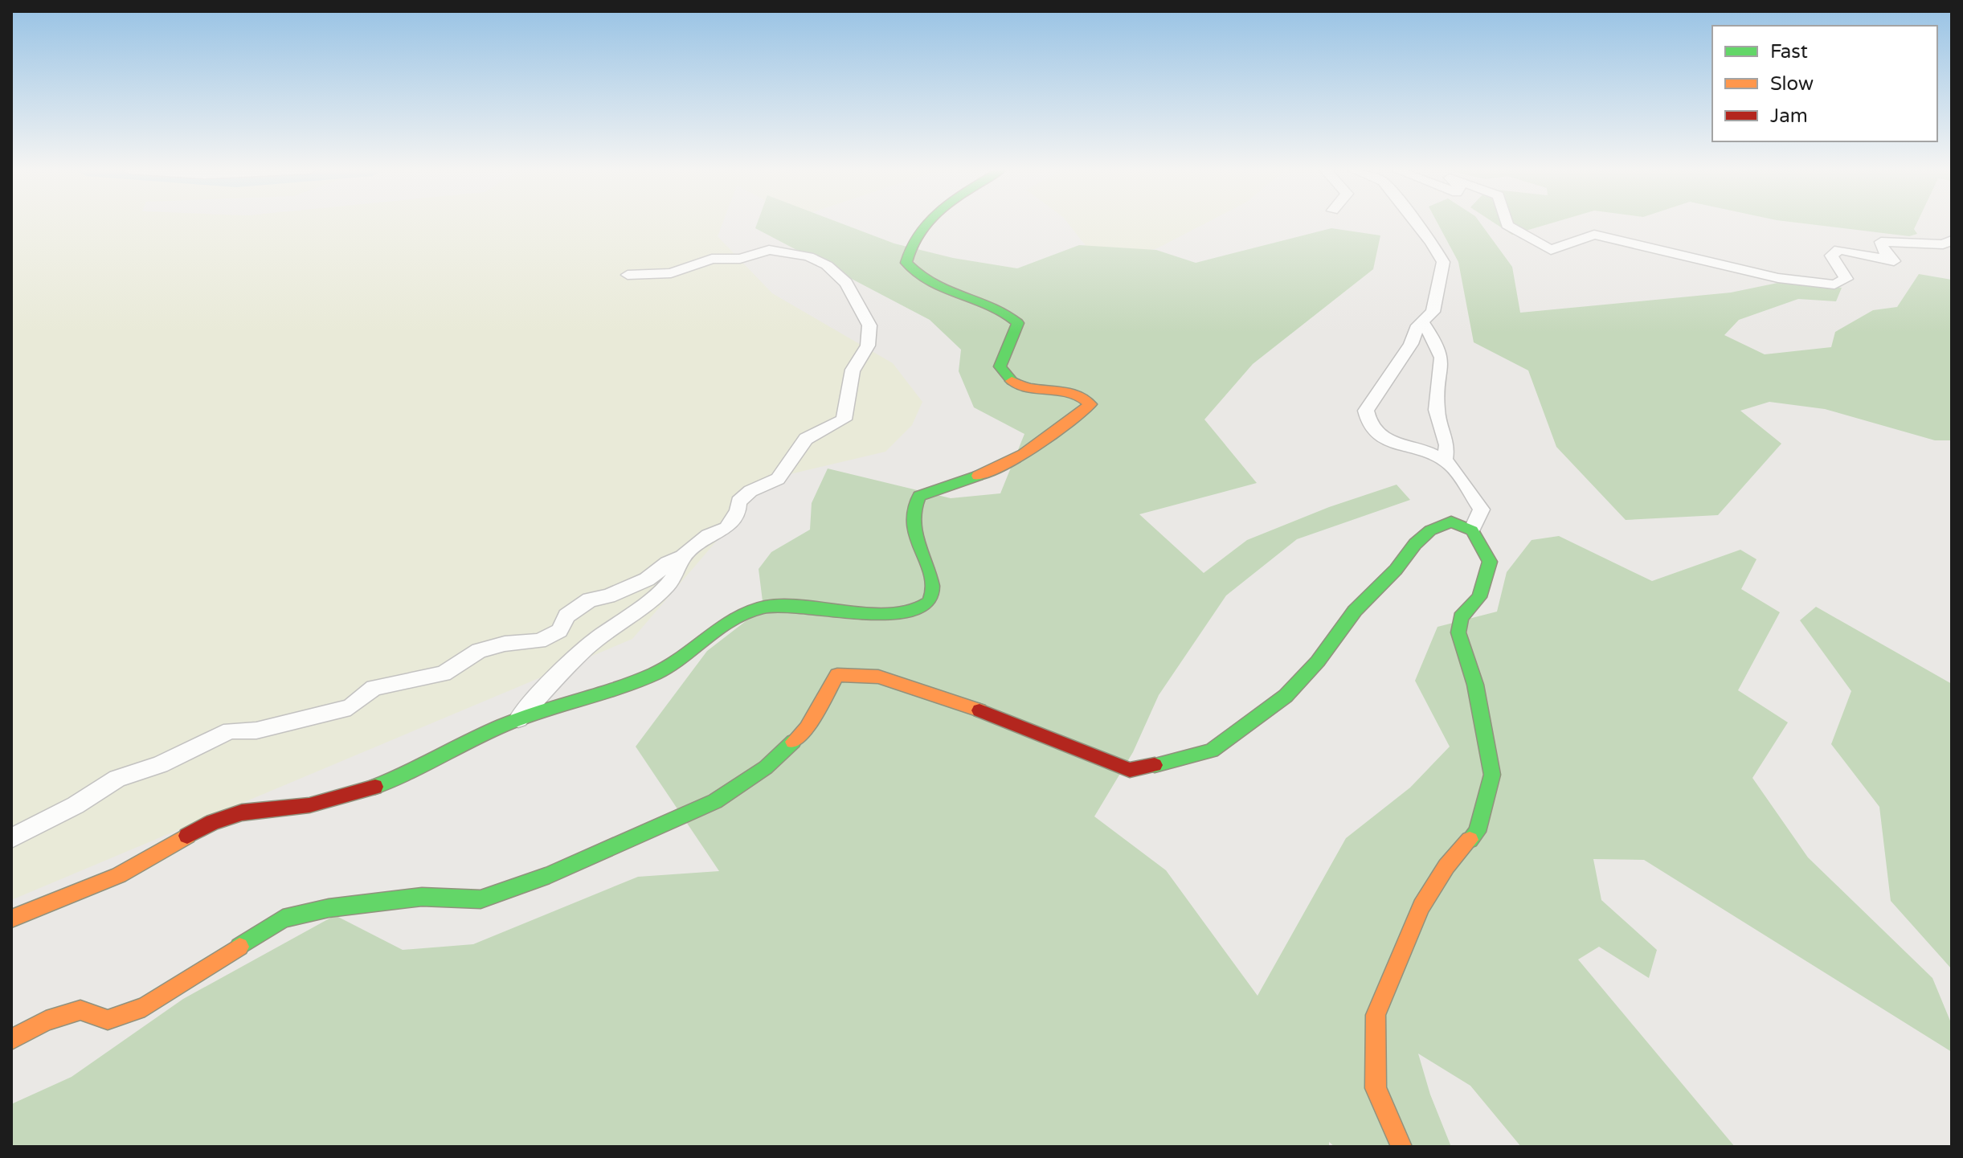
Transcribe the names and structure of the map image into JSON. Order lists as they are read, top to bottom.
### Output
{
  "legend": ["Fast", "Slow", "Jam"]
}
